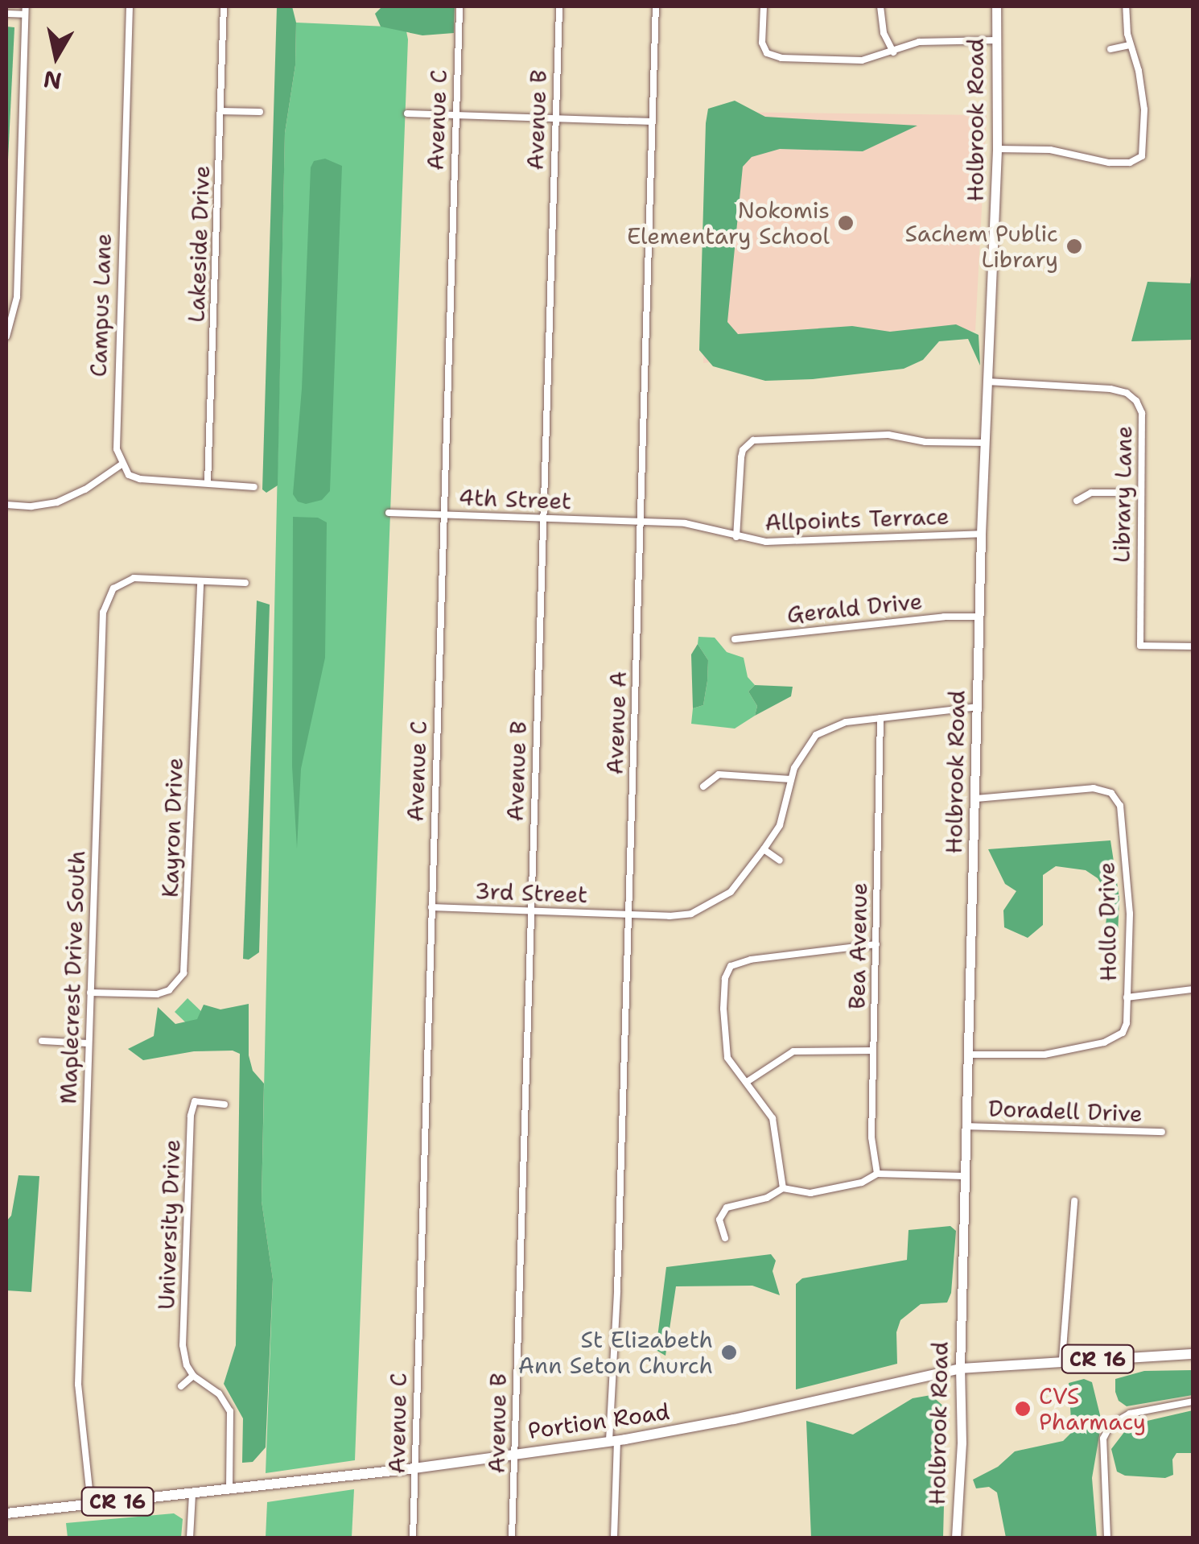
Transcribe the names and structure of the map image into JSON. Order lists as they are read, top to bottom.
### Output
{
  "streets": {
    "main road": ["CR 16", "Portion Road"],
    "street": [
      "Avenue C",
      "Avenue B",
      "Holbrook Road",
      "Lakeside Drive",
      "Campus Lane",
      "Library Lane",
      "4th Street",
      "Allpoints Terrace",
      "Gerald Drive",
      "Avenue A",
      "Kayron Drive",
      "3rd Street",
      "Hollo Drive",
      "Bea Avenue",
      "Maplecrest Drive South",
      "Doradell Drive",
      "University Drive"
    ]
  },
  "crossings": [
    ["Avenue C", "4th Street"],
    ["Avenue C", "3rd Street"],
    ["Avenue C", "Portion Road"],
    ["Avenue B", "4th Street"],
    ["Avenue B", "3rd Street"],
    ["Avenue B", "Portion Road"],
    ["Holbrook Road", "Library Lane"],
    ["Holbrook Road", "Allpoints Terrace"],
    ["Holbrook Road", "Gerald Drive"],
    ["Holbrook Road", "3rd Street"],
    ["Holbrook Road", "Hollo Drive"],
    ["Holbrook Road", "Doradell Drive"],
    ["Holbrook Road", "Portion Road"],
    ["4th Street", "Allpoints Terrace"],
    ["4th Street", "Avenue A"],
    ["Allpoints Terrace", "Avenue A"],
    ["Avenue A", "3rd Street"],
    ["Avenue A", "Portion Road"],
    ["Kayron Drive", "Maplecrest Drive South"],
    ["3rd Street", "Bea Avenue"],
    ["Maplecrest Drive South", "Portion Road"]
  ],
  "places": [
    "Nokomis Elementary School",
    "Sachem Public Library",
    "St Elizabeth Ann Seton Church",
    "CVS Pharmacy"
  ],
  "north": "bottom"
}
